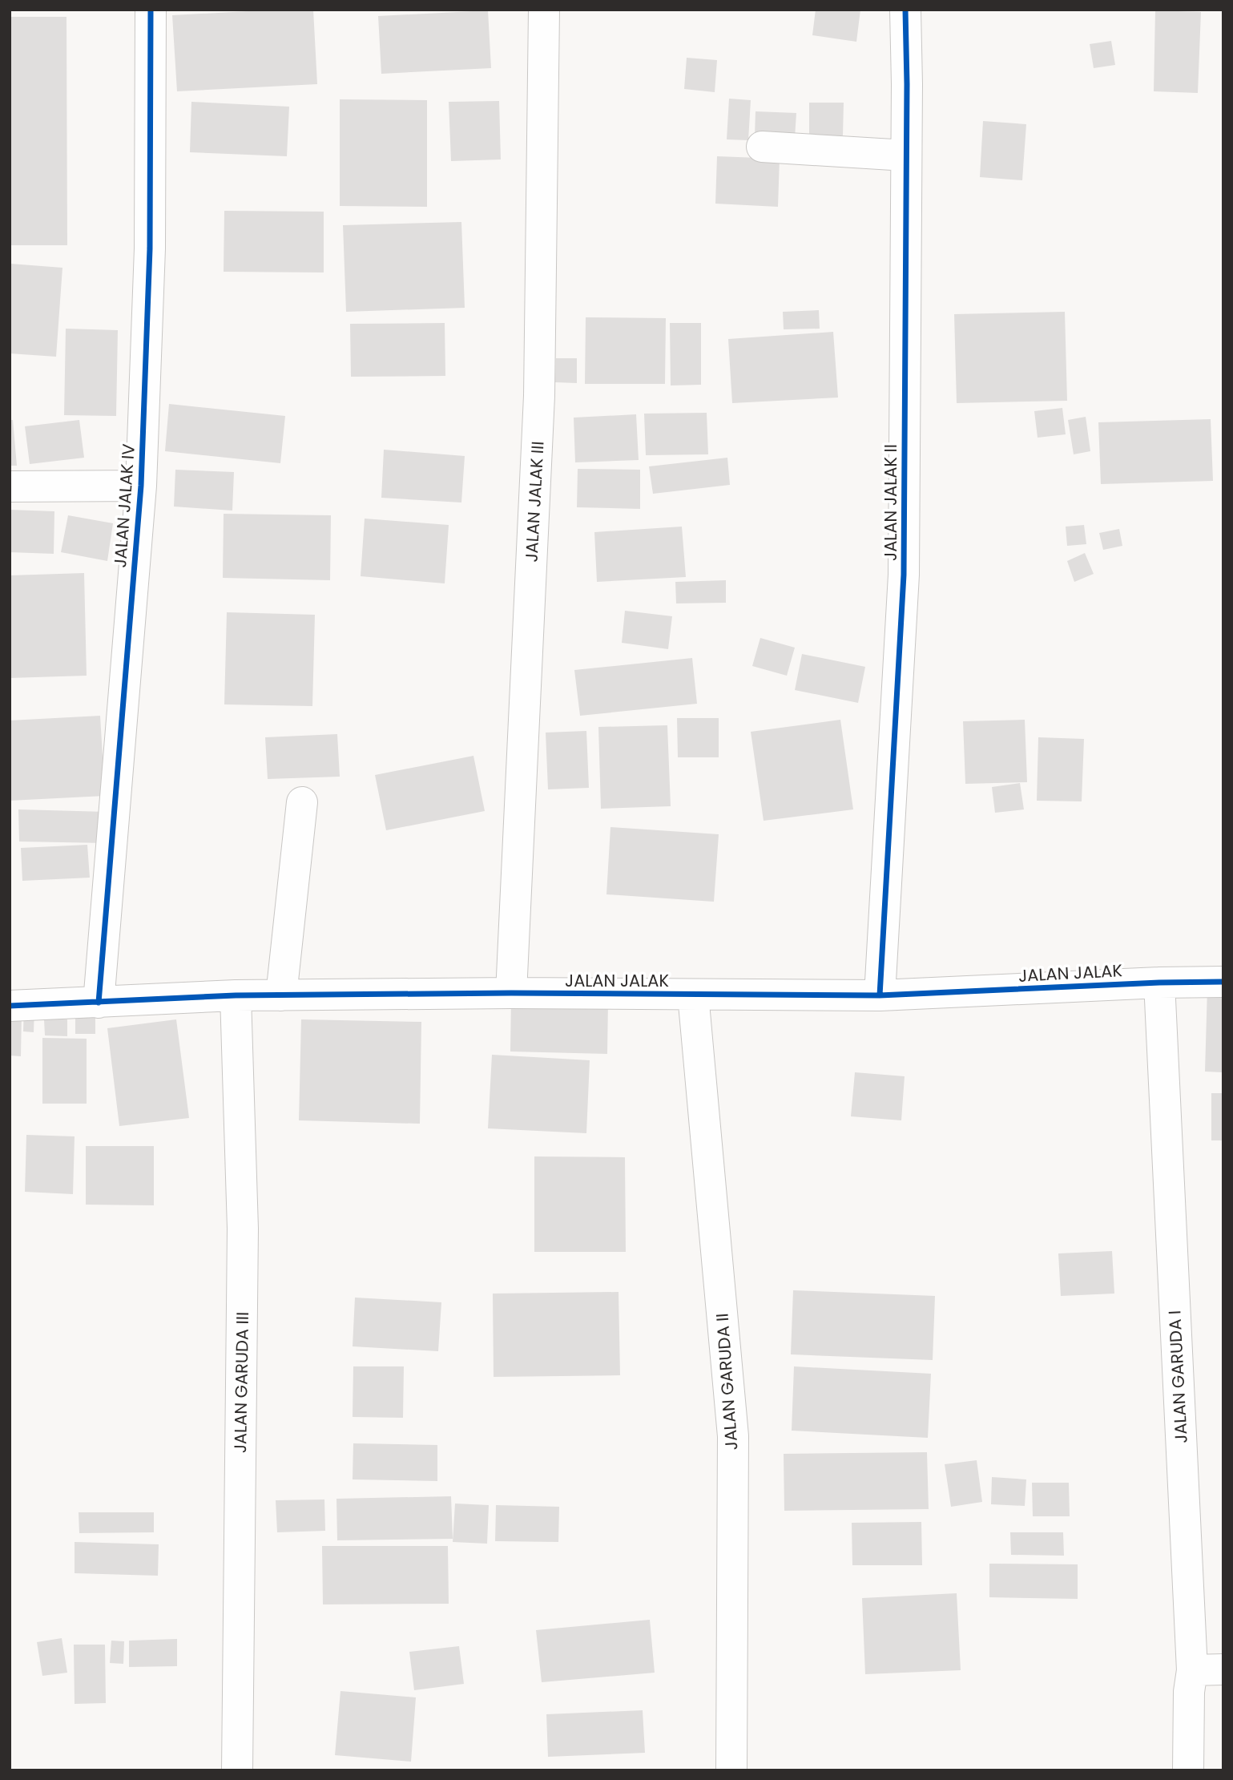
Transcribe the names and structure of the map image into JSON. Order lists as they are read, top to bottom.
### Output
{
  "streets": {
    "street": [
      "JALAN JALAK III",
      "JALAN JALAK II",
      "JALAN JALAK IV",
      "JALAN JALAK",
      "JALAN GARUDA I",
      "JALAN GARUDA II",
      "JALAN GARUDA III"
    ]
  },
  "crossings": [
    ["JALAN JALAK III", "JALAN JALAK"],
    ["JALAN JALAK II", "JALAN JALAK"],
    ["JALAN JALAK IV", "JALAN JALAK"],
    ["JALAN JALAK", "JALAN GARUDA I"],
    ["JALAN JALAK", "JALAN GARUDA II"],
    ["JALAN JALAK", "JALAN GARUDA III"]
  ]
}
